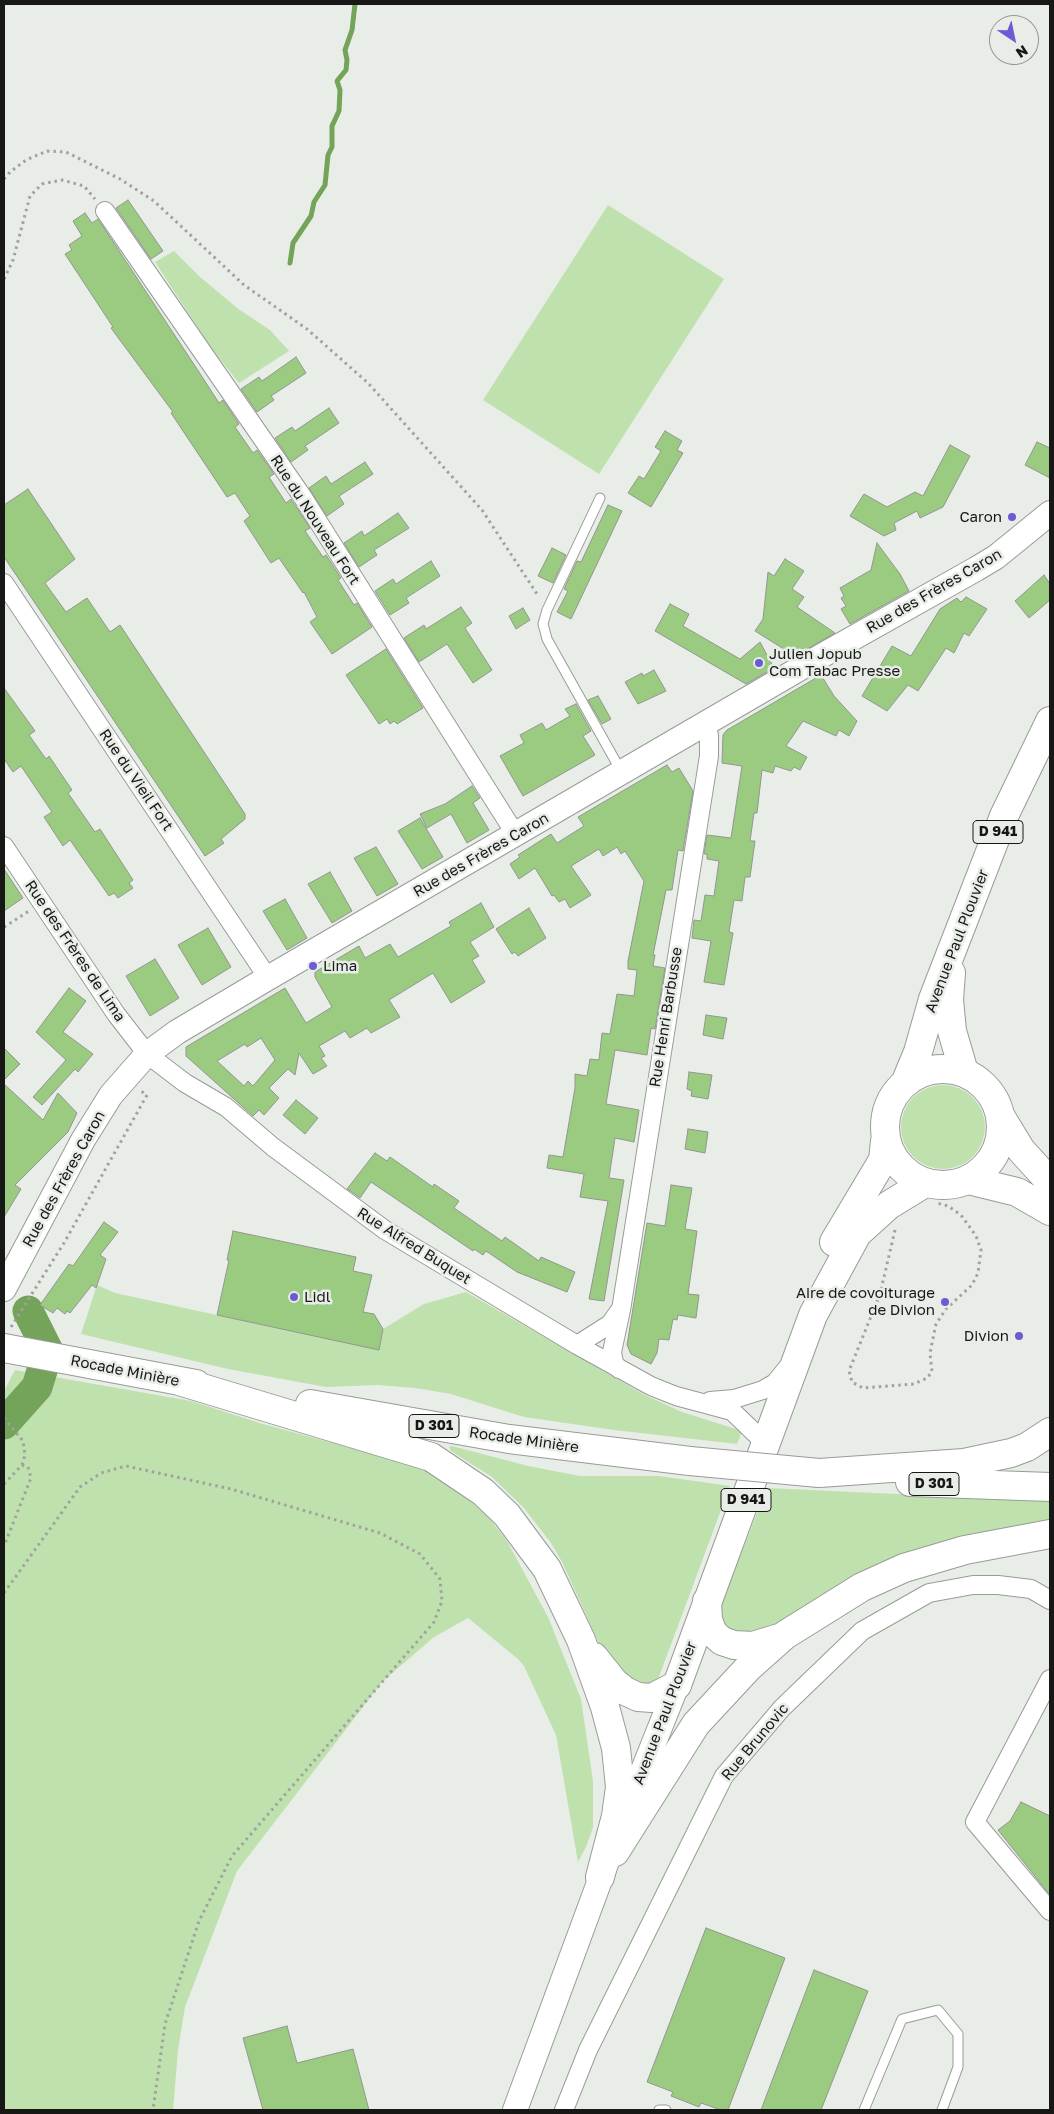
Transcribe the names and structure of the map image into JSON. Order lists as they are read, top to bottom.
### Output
{
  "streets": {
    "main road": [
      "Rue des Frères Caron",
      "D 941",
      "Avenue Paul Plouvier",
      "Rocade Minière",
      "D 301"
    ],
    "street": [
      "Rue du Nouveau Fort",
      "Rue du Vieil Fort",
      "Rue des Frères de Lima",
      "Rue Henri Barbusse",
      "Rue Alfred Buquet",
      "Rue Brunovic"
    ]
  },
  "crossings": [
    ["Rue du Nouveau Fort", "Rue des Frères Caron"],
    ["Rue des Frères Caron", "Rue du Vieil Fort"],
    ["Rue des Frères Caron", "Rue des Frères de Lima"],
    ["Rue des Frères Caron", "Rue Henri Barbusse"],
    ["Rue des Frères Caron", "Rue Alfred Buquet"],
    ["D 941", "Avenue Paul Plouvier"],
    ["Avenue Paul Plouvier", "Rue Alfred Buquet"],
    ["Rue des Frères de Lima", "Rue Alfred Buquet"],
    ["Rue Henri Barbusse", "Rue Alfred Buquet"]
  ],
  "places": [
    "Caron",
    "Julien Jopub Com Tabac Presse",
    "Lima",
    "Lidl",
    "Aire de covoiturage de Divion",
    "Divion"
  ],
  "north": "bottom right"
}
